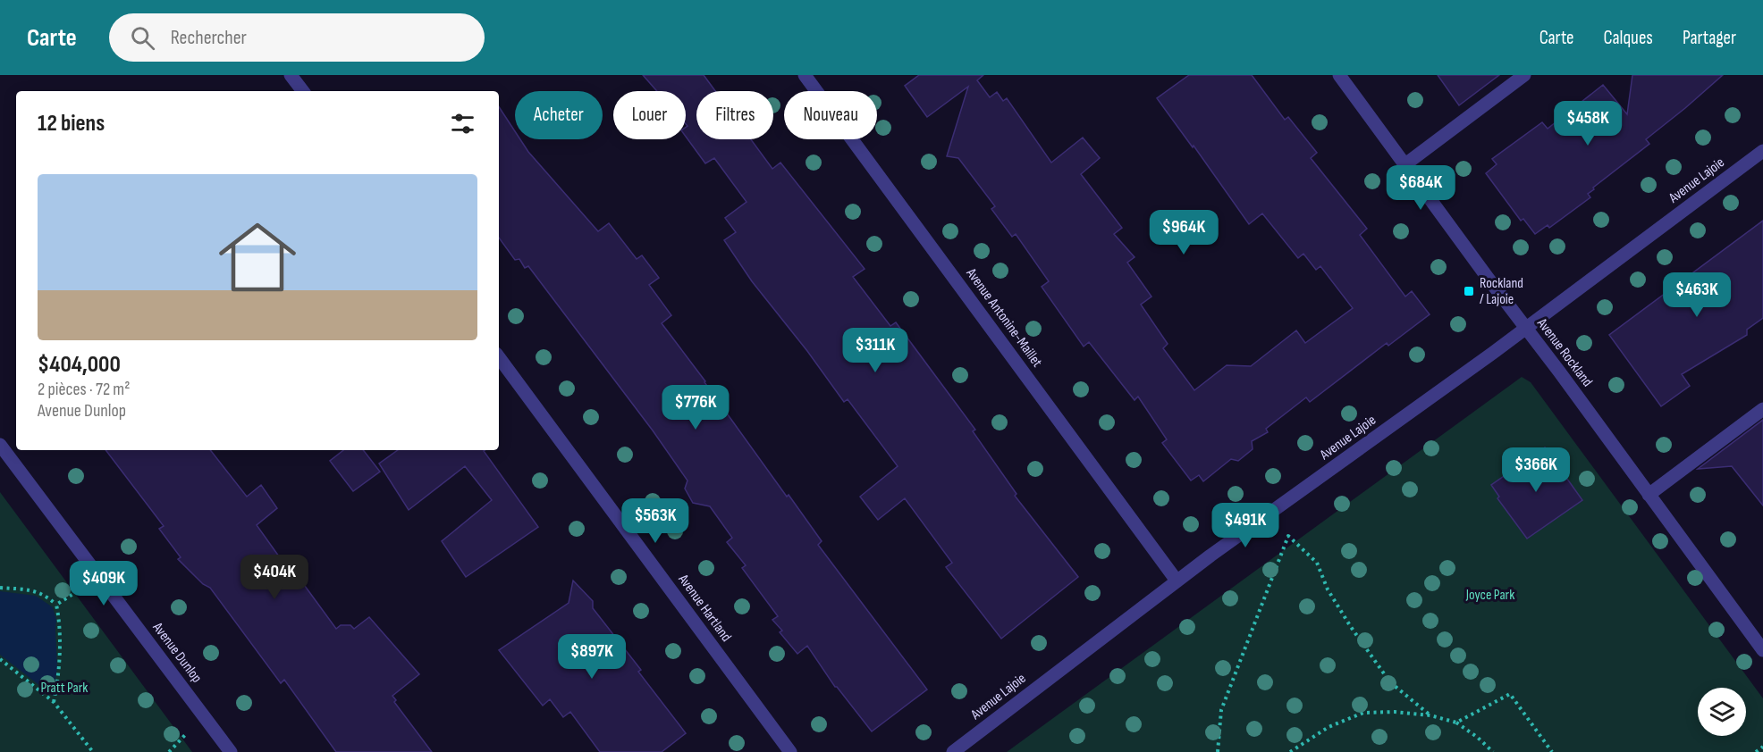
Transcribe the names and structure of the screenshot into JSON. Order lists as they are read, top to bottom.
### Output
{
  "streets": {
    "street": [
      "Avenue Lajoie",
      "Avenue Antonine-Maillet",
      "Avenue Rockland",
      "Avenue Hartland",
      "Avenue Dunlop"
    ]
  },
  "crossings": [
    ["Avenue Lajoie", "Avenue Antonine-Maillet"],
    ["Avenue Lajoie", "Avenue Rockland"]
  ],
  "parks": ["Joyce Park", "Pratt Park"],
  "places": {
    "transit": ["Rockland / Lajoie"]
  },
  "page": {
    "header": "Carte",
    "search": "Rechercher",
    "nav": ["Carte", "Calques", "Partager"],
    "chip": [
      "Acheter",
      "Louer",
      "Filtres",
      "Nouveau"
    ],
    "heading": "12 biens",
    "price": [
      "$458K",
      "$684K",
      "$964K",
      "$463K",
      "$311K",
      "$776K",
      "$366K",
      "$563K",
      "$491K",
      "$404K",
      "$409K",
      "$897K"
    ],
    "list": [
      {
        "name": "$404,000",
        "note": "2 pièces · 72 m² · Avenue Dunlop"
      }
    ]
  }
}
